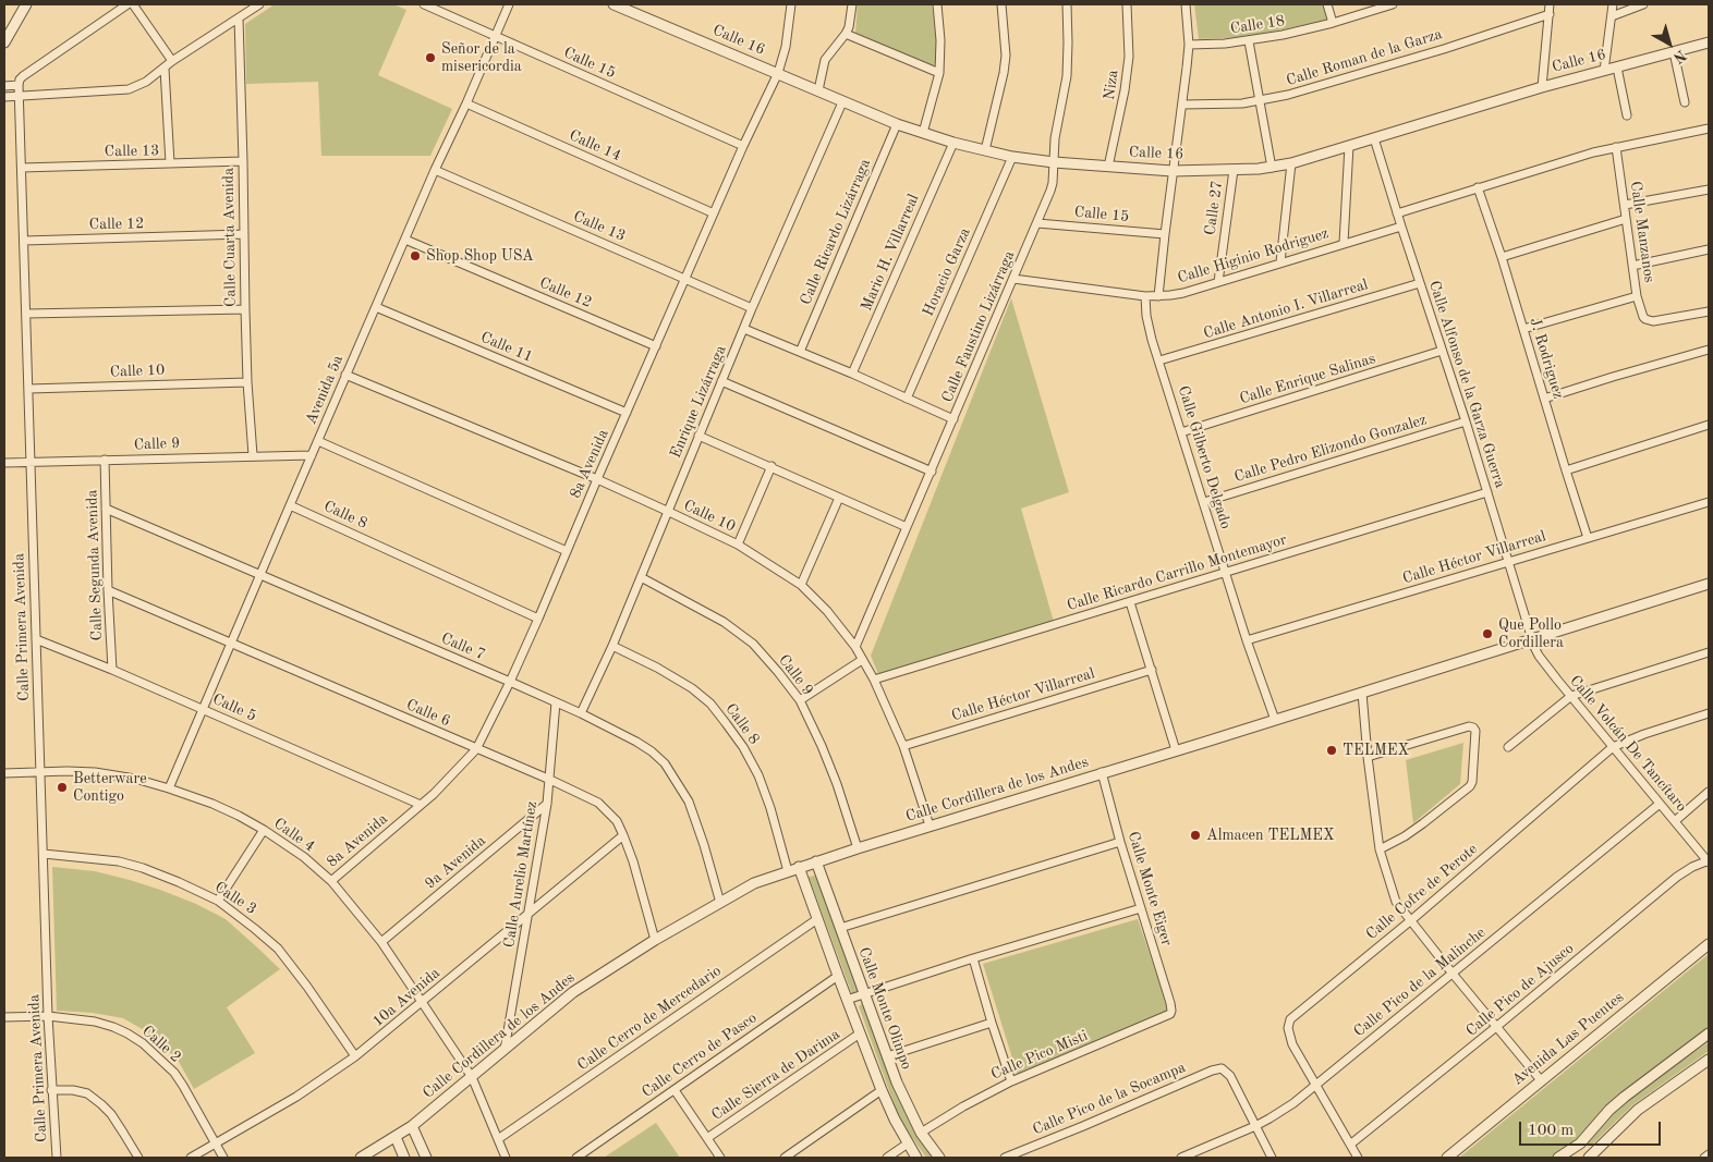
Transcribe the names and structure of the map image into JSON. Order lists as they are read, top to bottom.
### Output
{
  "streets": {
    "street": [
      "Calle 18",
      "Calle 16",
      "Calle Roman de la Garza",
      "Calle 15",
      "Niza",
      "Calle 14",
      "Calle 13",
      "Calle 27",
      "Calle 12",
      "Calle Ricardo Lizárraga",
      "Calle Manzanos",
      "Calle Cuarta Avenida",
      "Mario H. Villarreal",
      "Calle Higinio Rodriguez",
      "Horacio Garza",
      "Calle Antonio I. Villarreal",
      "Calle Faustino Lizárraga",
      "Calle 11",
      "J. Rodriguez",
      "Calle 10",
      "Calle Enrique Salinas",
      "Calle Alfonso de la Garza Guerra",
      "Avenida 5a",
      "Enrique Lizárraga",
      "Calle 9",
      "Calle Pedro Elizondo Gonzalez",
      "Calle Gilberto Delgado",
      "8a Avenida",
      "Calle 8",
      "Calle Héctor Villarreal",
      "Calle Segunda Avenida",
      "Calle Ricardo Carrillo Montemayor",
      "Calle Primera Avenida",
      "Calle 7",
      "Calle 5",
      "Calle 6",
      "Calle Volcán De Tancítaro",
      "Calle Cordillera de los Andes",
      "Calle 4",
      "9a Avenida",
      "Calle Aurelio Martínez",
      "Calle Monte Eiger",
      "Calle Cofre de Perote",
      "Calle 3",
      "Calle Pico de la Malinche",
      "Calle Pico de Ajusco",
      "10a Avenida",
      "Calle Monte Olimpo",
      "Calle Cerro de Mercedario",
      "Avenida Las Puentes",
      "Calle 2",
      "Calle Cerro de Pasco",
      "Calle Pico Misti",
      "Calle Sierra de Darima",
      "Calle Pico de la Socampa"
    ]
  },
  "crossings": [
    ["Calle 16", "Niza"],
    ["Calle 16", "Calle 27"],
    ["Calle 16", "Calle Ricardo Lizárraga"],
    ["Calle 16", "Mario H. Villarreal"],
    ["Calle 16", "Horacio Garza"],
    ["Calle 16", "Calle Faustino Lizárraga"],
    ["Calle 16", "Calle Alfonso de la Garza Guerra"],
    ["Calle 16", "Enrique Lizárraga"],
    ["Calle 16", "8a Avenida"],
    ["Calle 15", "Calle Faustino Lizárraga"],
    ["Calle 15", "Avenida 5a"],
    ["Calle 15", "8a Avenida"],
    ["Calle 14", "Avenida 5a"],
    ["Calle 14", "8a Avenida"],
    ["Calle 13", "Calle Cuarta Avenida"],
    ["Calle 13", "Avenida 5a"],
    ["Calle 13", "Enrique Lizárraga"],
    ["Calle 13", "8a Avenida"],
    ["Calle 13", "Calle Primera Avenida"],
    ["Calle 27", "Calle Higinio Rodriguez"],
    ["Calle 12", "Calle Cuarta Avenida"],
    ["Calle 12", "Avenida 5a"],
    ["Calle 12", "8a Avenida"],
    ["Calle 12", "Calle Primera Avenida"],
    ["Calle Cuarta Avenida", "Calle 10"],
    ["Calle Cuarta Avenida", "Calle 9"],
    ["Calle Higinio Rodriguez", "Calle Faustino Lizárraga"],
    ["Calle Higinio Rodriguez", "Calle Alfonso de la Garza Guerra"],
    ["Calle Higinio Rodriguez", "Calle Gilberto Delgado"],
    ["Calle Antonio I. Villarreal", "Calle Alfonso de la Garza Guerra"],
    ["Calle Antonio I. Villarreal", "Calle Gilberto Delgado"],
    ["Calle Faustino Lizárraga", "Calle 10"],
    ["Calle 11", "Avenida 5a"],
    ["Calle 11", "8a Avenida"],
    ["J. Rodriguez", "Calle Héctor Villarreal"],
    ["Calle 10", "Avenida 5a"],
    ["Calle 10", "Enrique Lizárraga"],
    ["Calle 10", "8a Avenida"],
    ["Calle 10", "Calle Héctor Villarreal"],
    ["Calle 10", "Calle Ricardo Carrillo Montemayor"],
    ["Calle 10", "Calle Primera Avenida"],
    ["Calle 10", "Calle Cordillera de los Andes"],
    ["Calle Enrique Salinas", "Calle Alfonso de la Garza Guerra"],
    ["Calle Enrique Salinas", "Calle Gilberto Delgado"],
    ["Calle Alfonso de la Garza Guerra", "Calle Pedro Elizondo Gonzalez"],
    ["Calle Alfonso de la Garza Guerra", "Calle Héctor Villarreal"],
    ["Calle Alfonso de la Garza Guerra", "Calle Ricardo Carrillo Montemayor"],
    ["Calle Alfonso de la Garza Guerra", "Calle Volcán De Tancítaro"],
    ["Calle Alfonso de la Garza Guerra", "Calle Cordillera de los Andes"],
    ["Avenida 5a", "Calle 9"],
    ["Avenida 5a", "Calle 8"],
    ["Avenida 5a", "Calle 7"],
    ["Avenida 5a", "Calle 5"],
    ["Avenida 5a", "Calle 6"],
    ["Avenida 5a", "Calle 4"],
    ["Enrique Lizárraga", "Calle 9"],
    ["Enrique Lizárraga", "Calle 8"],
    ["Enrique Lizárraga", "Calle 7"],
    ["Calle 9", "Calle Segunda Avenida"],
    ["Calle 9", "Calle Primera Avenida"],
    ["Calle 9", "Calle Cordillera de los Andes"],
    ["Calle Pedro Elizondo Gonzalez", "Calle Gilberto Delgado"],
    ["Calle Gilberto Delgado", "Calle Héctor Villarreal"],
    ["Calle Gilberto Delgado", "Calle Ricardo Carrillo Montemayor"],
    ["Calle Gilberto Delgado", "Calle Cordillera de los Andes"],
    ["8a Avenida", "Calle 8"],
    ["8a Avenida", "Calle 7"],
    ["8a Avenida", "Calle 5"],
    ["8a Avenida", "Calle 6"],
    ["8a Avenida", "Calle 4"],
    ["Calle 8", "Calle Cordillera de los Andes"],
    ["Calle Segunda Avenida", "Calle 7"],
    ["Calle Segunda Avenida", "Calle 5"],
    ["Calle Segunda Avenida", "Calle 6"],
    ["Calle Primera Avenida", "Calle 5"],
    ["Calle Primera Avenida", "Calle 4"],
    ["Calle Primera Avenida", "Calle 3"],
    ["Calle Primera Avenida", "Calle 2"],
    ["Calle 7", "Calle Cordillera de los Andes"],
    ["Calle 7", "Calle Aurelio Martínez"],
    ["Calle 6", "Calle Cordillera de los Andes"],
    ["Calle 6", "Calle Aurelio Martínez"],
    ["Calle 6", "10a Avenida"],
    ["Calle Volcán De Tancítaro", "Calle Cordillera de los Andes"],
    ["Calle Volcán De Tancítaro", "Calle Cofre de Perote"],
    ["Calle Volcán De Tancítaro", "Calle Pico de la Malinche"],
    ["Calle Volcán De Tancítaro", "Calle Pico de Ajusco"],
    ["Calle Cordillera de los Andes", "Calle 4"],
    ["Calle Cordillera de los Andes", "Calle Aurelio Martínez"],
    ["Calle Cordillera de los Andes", "Calle Monte Eiger"],
    ["Calle Cordillera de los Andes", "Calle Monte Olimpo"],
    ["Calle 4", "9a Avenida"],
    ["Calle 4", "10a Avenida"],
    ["Calle 4", "Calle Cerro de Mercedario"],
    ["9a Avenida", "Calle Aurelio Martínez"],
    ["Calle Aurelio Martínez", "10a Avenida"],
    ["Calle Monte Eiger", "Calle Pico Misti"],
    ["Calle Cofre de Perote", "Calle Pico de la Malinche"],
    ["Calle Cofre de Perote", "Calle Pico de Ajusco"],
    ["Calle 3", "10a Avenida"],
    ["Calle Pico de la Malinche", "Calle Pico de la Socampa"],
    ["10a Avenida", "Calle 2"],
    ["Calle Monte Olimpo", "Calle Cerro de Mercedario"],
    ["Calle Monte Olimpo", "Calle Cerro de Pasco"],
    ["Calle Monte Olimpo", "Calle Pico Misti"],
    ["Calle Monte Olimpo", "Calle Sierra de Darima"]
  ],
  "places": [
    "Señor de la misericordia",
    "Shop Shop USA",
    "Que Pollo Cordillera",
    "TELMEX",
    "Betterware Contigo",
    "Almacen TELMEX"
  ],
  "scale_bar": "100 m",
  "north": "bottom right"
}
